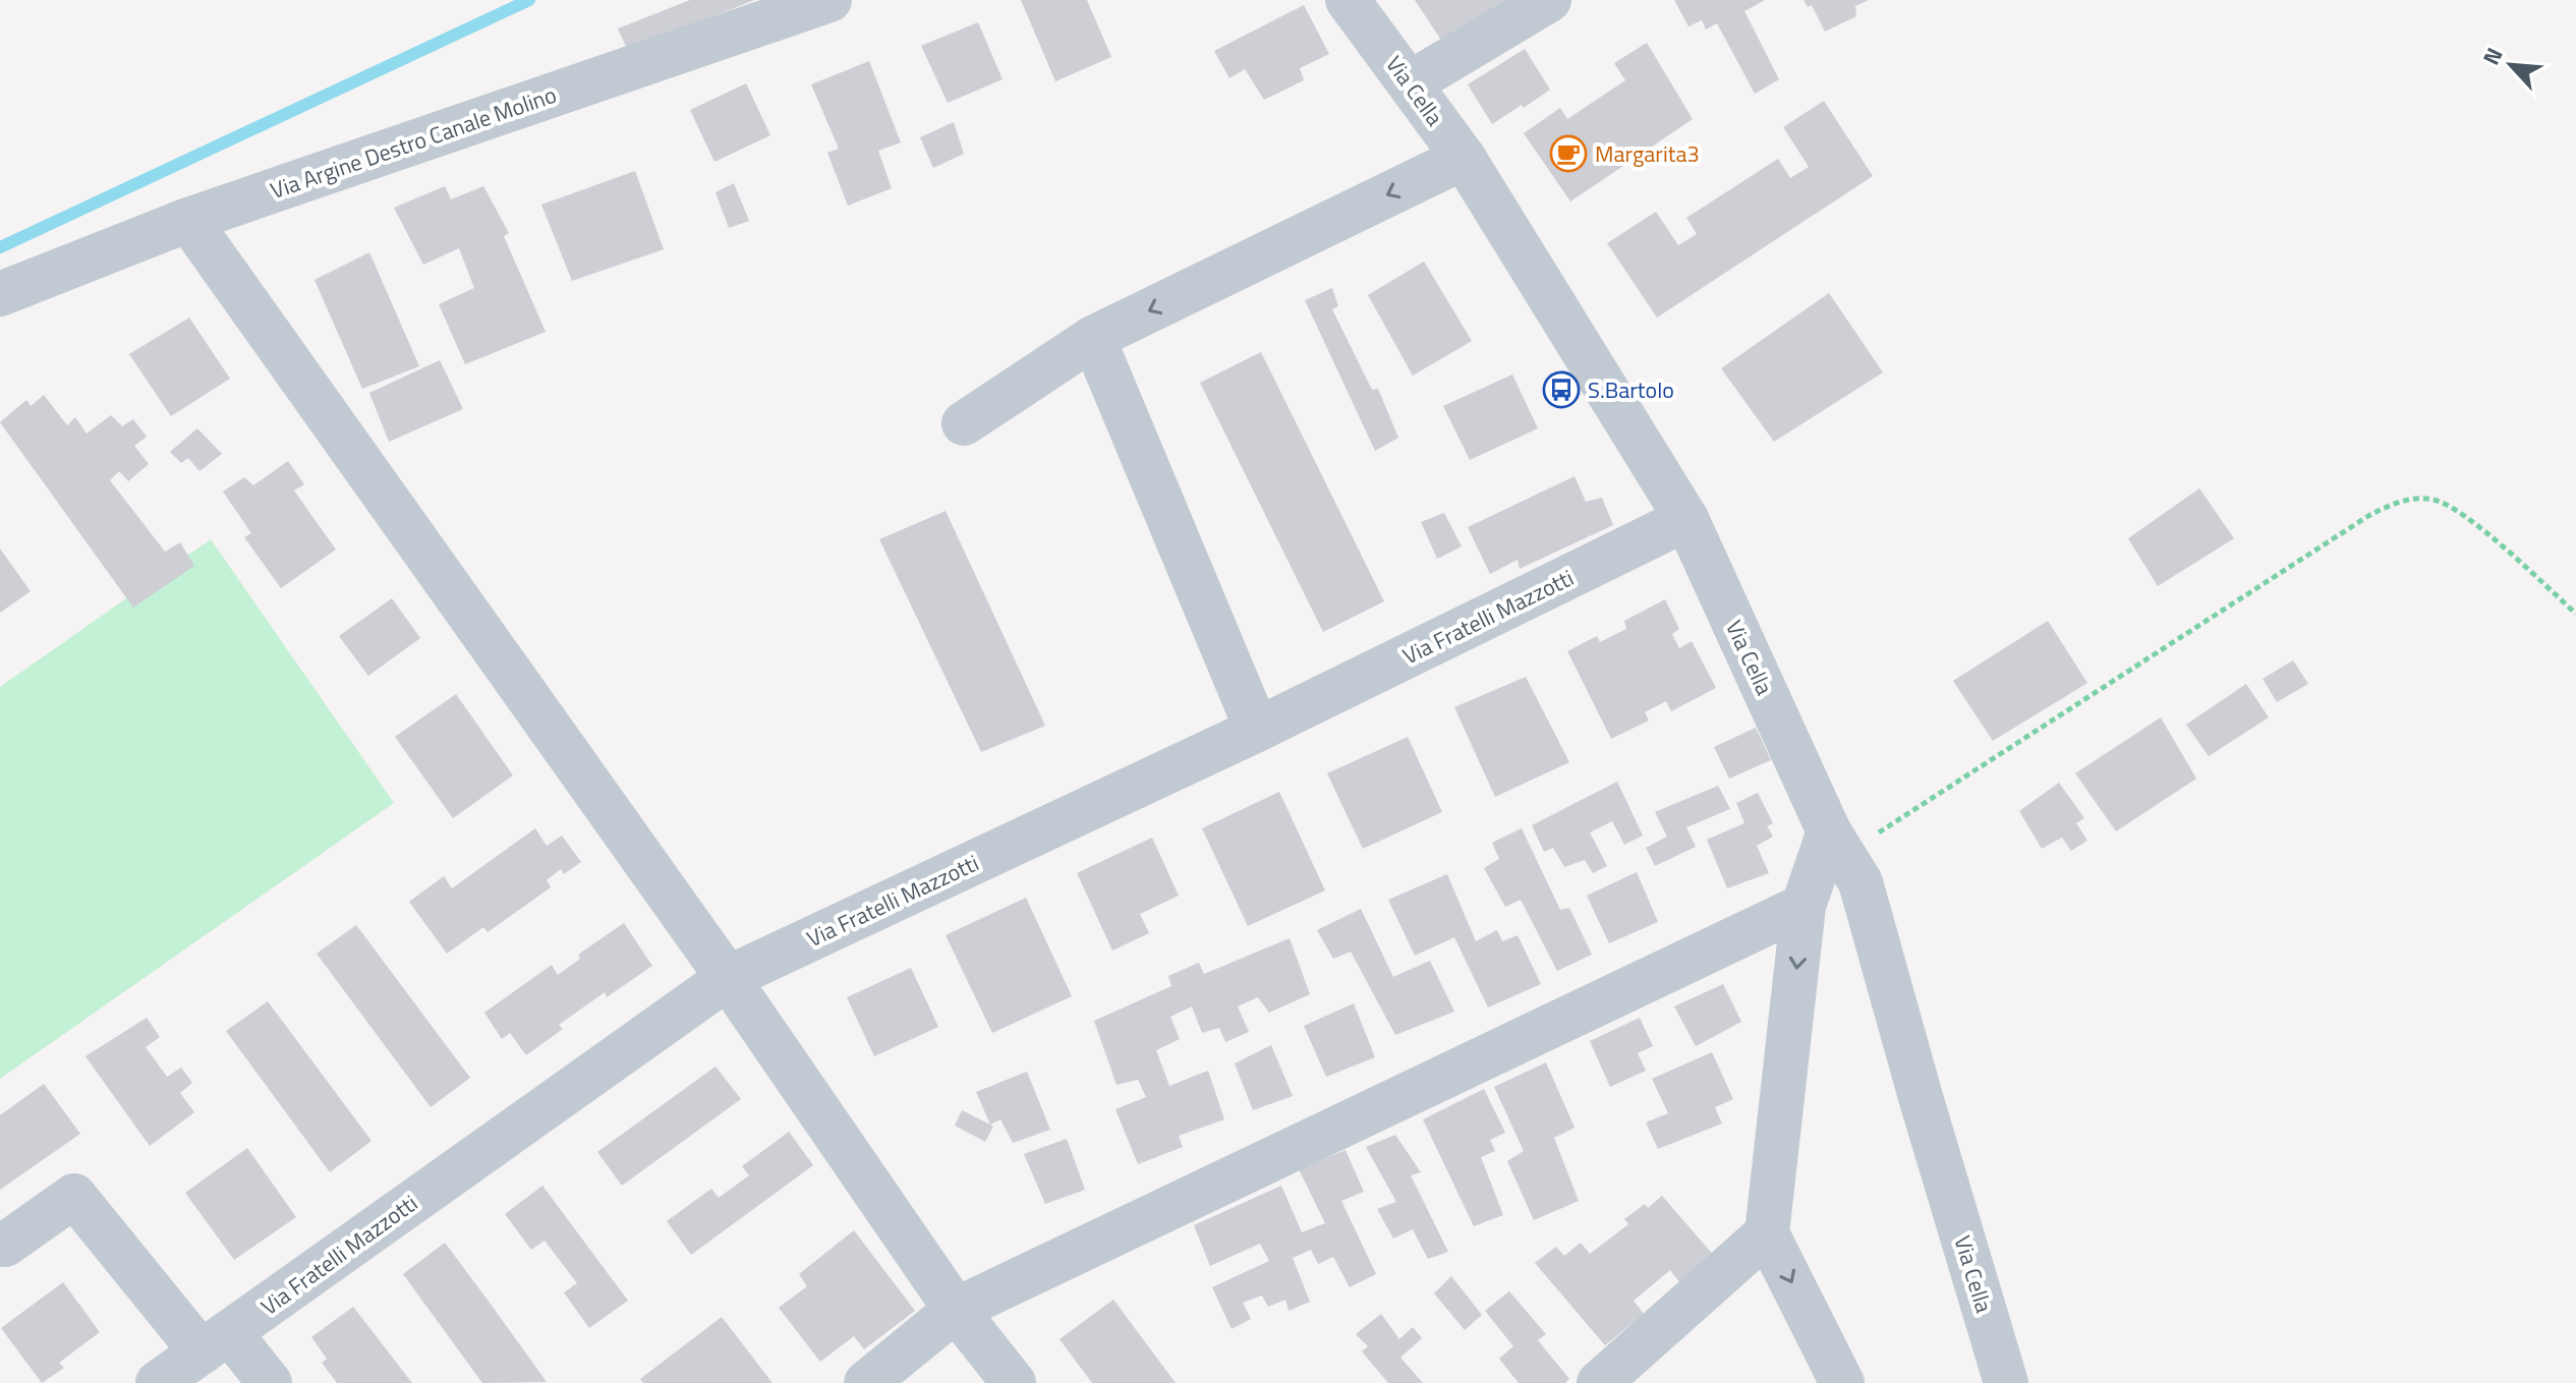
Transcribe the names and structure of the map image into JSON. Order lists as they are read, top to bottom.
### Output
{
  "streets": {
    "street": ["Via Cella", "Via Argine Destro Canale Molino", "Via Fratelli Mazzotti"]
  },
  "crossings": [
    ["Via Cella", "Via Fratelli Mazzotti"]
  ],
  "places": {
    "cafe": ["Margarita3"],
    "bus stop": ["S.Bartolo"]
  },
  "north": "top left"
}
